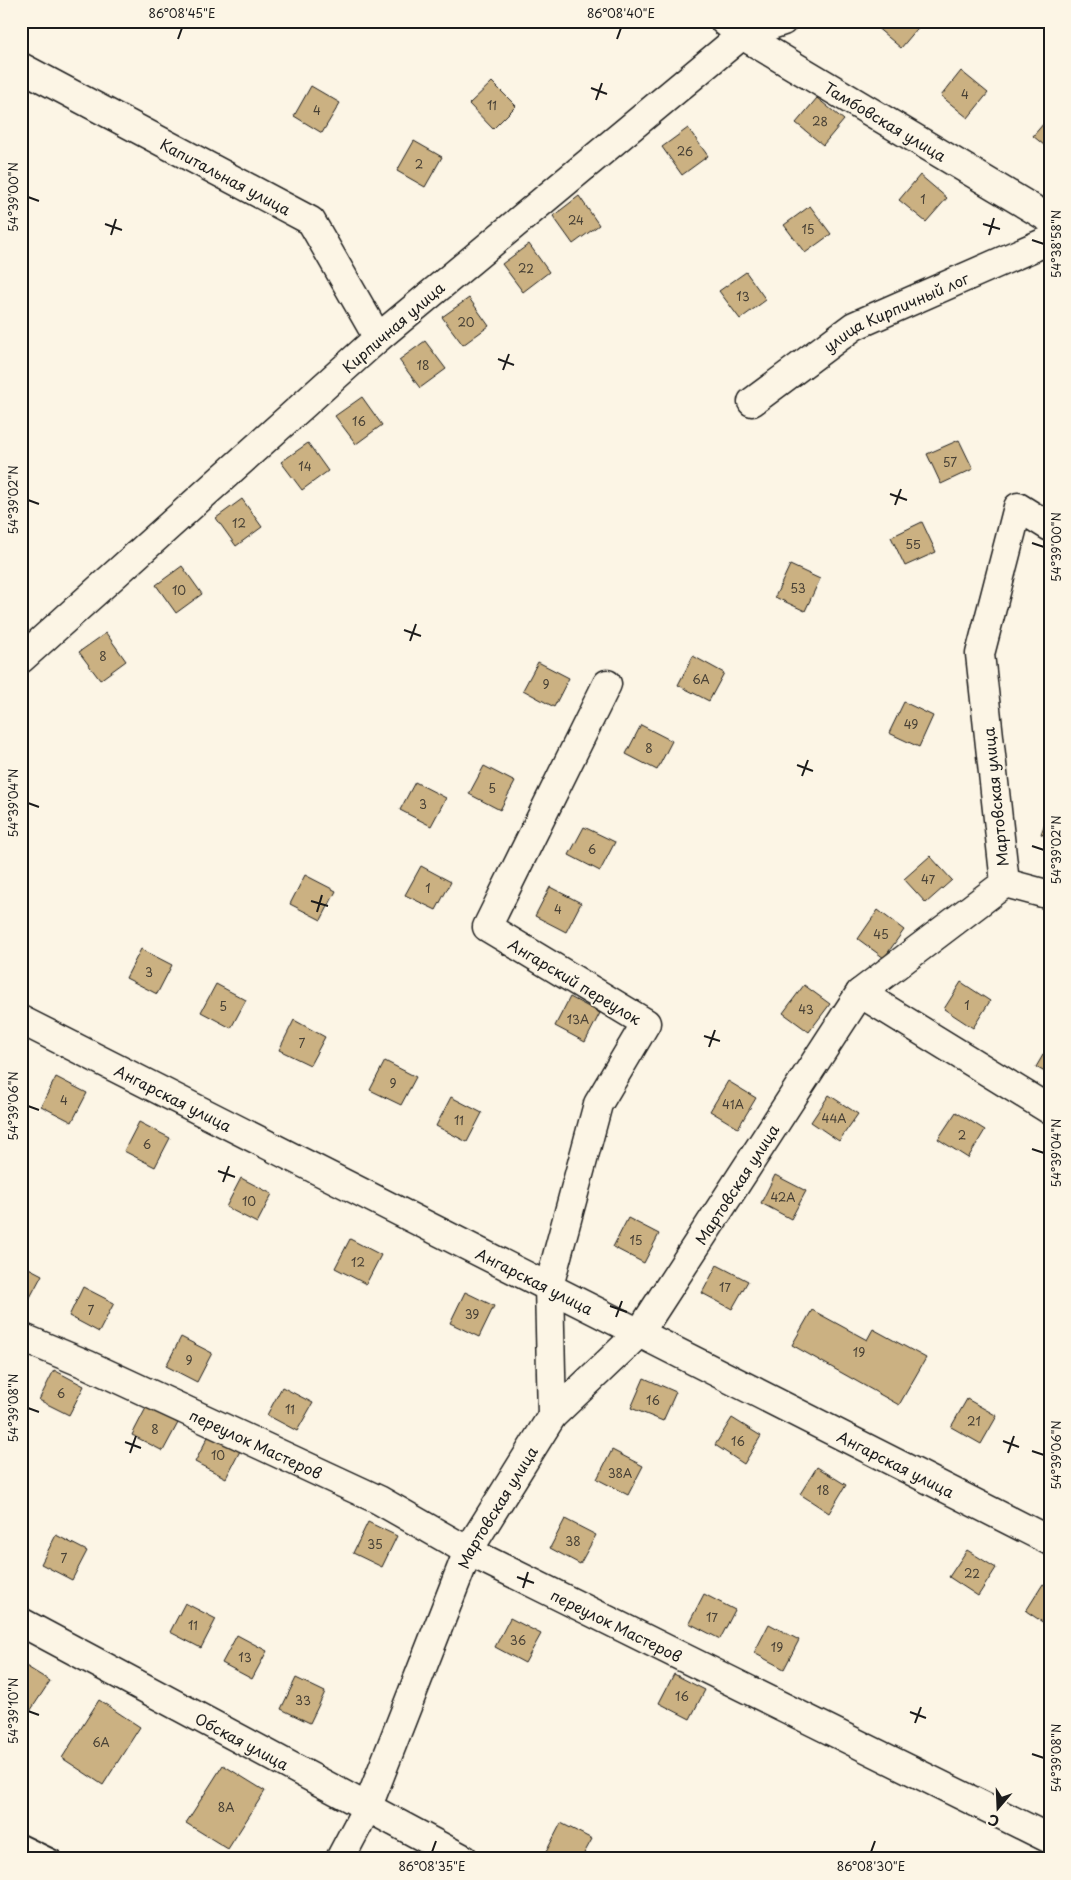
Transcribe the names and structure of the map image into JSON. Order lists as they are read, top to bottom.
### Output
{
  "streets": {
    "street": [
      "Тамбовская улица",
      "Капитальная улица",
      "улица Кирпичный лог",
      "Кирпичная улица",
      "Мартовская улица",
      "Ангарский переулок",
      "Ангарская улица",
      "переулок Мастеров",
      "Обская улица"
    ]
  },
  "crossings": [
    ["Тамбовская улица", "Кирпичная улица"],
    ["Капитальная улица", "Кирпичная улица"],
    ["Мартовская улица", "Ангарский переулок"],
    ["Мартовская улица", "Ангарская улица"],
    ["Мартовская улица", "переулок Мастеров"],
    ["Мартовская улица", "Обская улица"],
    ["Ангарский переулок", "Ангарская улица"]
  ],
  "house_numbers": [
    "4",
    "11",
    "4",
    "28",
    "26",
    "2",
    "1",
    "24",
    "15",
    "22",
    "13",
    "20",
    "18",
    "16",
    "57",
    "14",
    "12",
    "55",
    "53",
    "10",
    "8",
    "6А",
    "9",
    "49",
    "8",
    "5",
    "3",
    "6",
    "47",
    "1",
    "4",
    "45",
    "3",
    "1",
    "5",
    "43",
    "13А",
    "7",
    "9",
    "4",
    "41А",
    "44А",
    "11",
    "2",
    "6",
    "42А",
    "10",
    "15",
    "12",
    "17",
    "7",
    "39",
    "19",
    "9",
    "6",
    "16",
    "11",
    "21",
    "8",
    "16",
    "10",
    "38А",
    "18",
    "38",
    "35",
    "7",
    "22",
    "17",
    "11",
    "36",
    "19",
    "13",
    "16",
    "33",
    "6А",
    "8А"
  ],
  "north": "bottom",
  "coordinates": [
    "86°08'45\"E",
    "86°08'40\"E",
    "54°39'00\"N",
    "54°38'58\"N",
    "54°39'02\"N",
    "54°39'04\"N",
    "54°39'06\"N",
    "54°39'08\"N",
    "54°39'10\"N",
    "86°08'35\"E",
    "86°08'30\"E"
  ]
}
